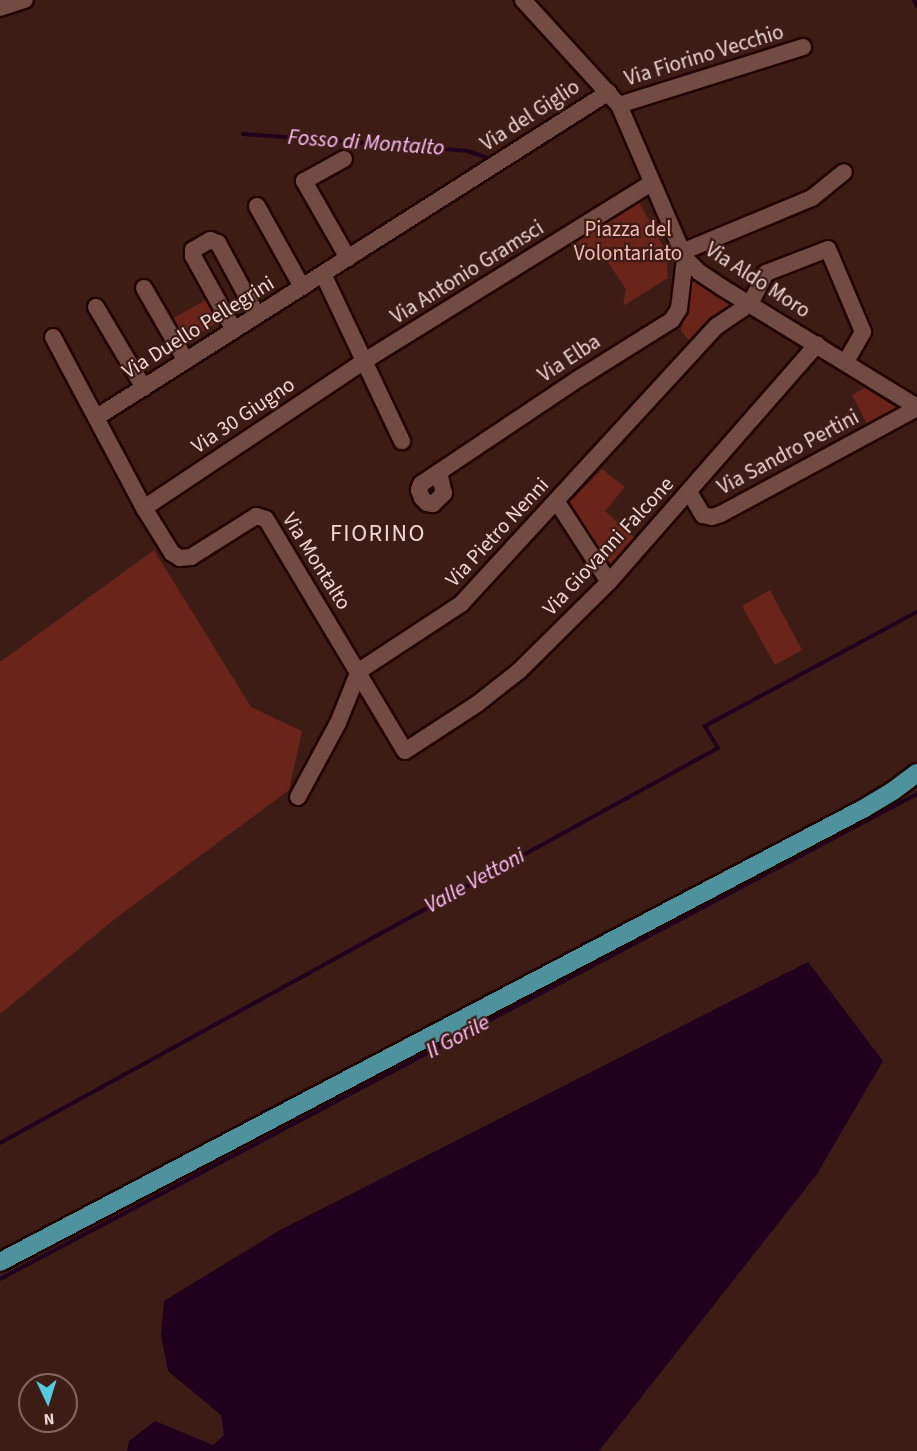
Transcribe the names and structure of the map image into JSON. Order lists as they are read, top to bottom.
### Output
{
  "streets": {
    "street": [
      "Via Fiorino Vecchio",
      "Via del Giglio",
      "Via Antonio Gramsci",
      "Via Aldo Moro",
      "Via Duello Pellegrini",
      "Via Elba",
      "Via 30 Giugno",
      "Via Sandro Pertini",
      "Via Pietro Nenni",
      "Via Giovanni Falcone",
      "Via Montalto"
    ]
  },
  "crossings": [
    ["Via Fiorino Vecchio", "Via del Giglio"],
    ["Via Fiorino Vecchio", "Via Aldo Moro"],
    ["Via del Giglio", "Via Aldo Moro"],
    ["Via del Giglio", "Via Duello Pellegrini"],
    ["Via Antonio Gramsci", "Via Aldo Moro"],
    ["Via Antonio Gramsci", "Via 30 Giugno"],
    ["Via Aldo Moro", "Via Elba"],
    ["Via Aldo Moro", "Via Sandro Pertini"],
    ["Via Aldo Moro", "Via Pietro Nenni"],
    ["Via Aldo Moro", "Via Giovanni Falcone"],
    ["Via 30 Giugno", "Via Montalto"],
    ["Via Sandro Pertini", "Via Giovanni Falcone"],
    ["Via Pietro Nenni", "Via Giovanni Falcone"],
    ["Via Pietro Nenni", "Via Montalto"],
    ["Via Giovanni Falcone", "Via Montalto"]
  ],
  "districts": ["FIORINO"],
  "water": ["Fosso di Montalto", "Valle Vettoni", "Il Gorile"],
  "parks": ["Piazza del Volontariato"],
  "north": "bottom"
}
